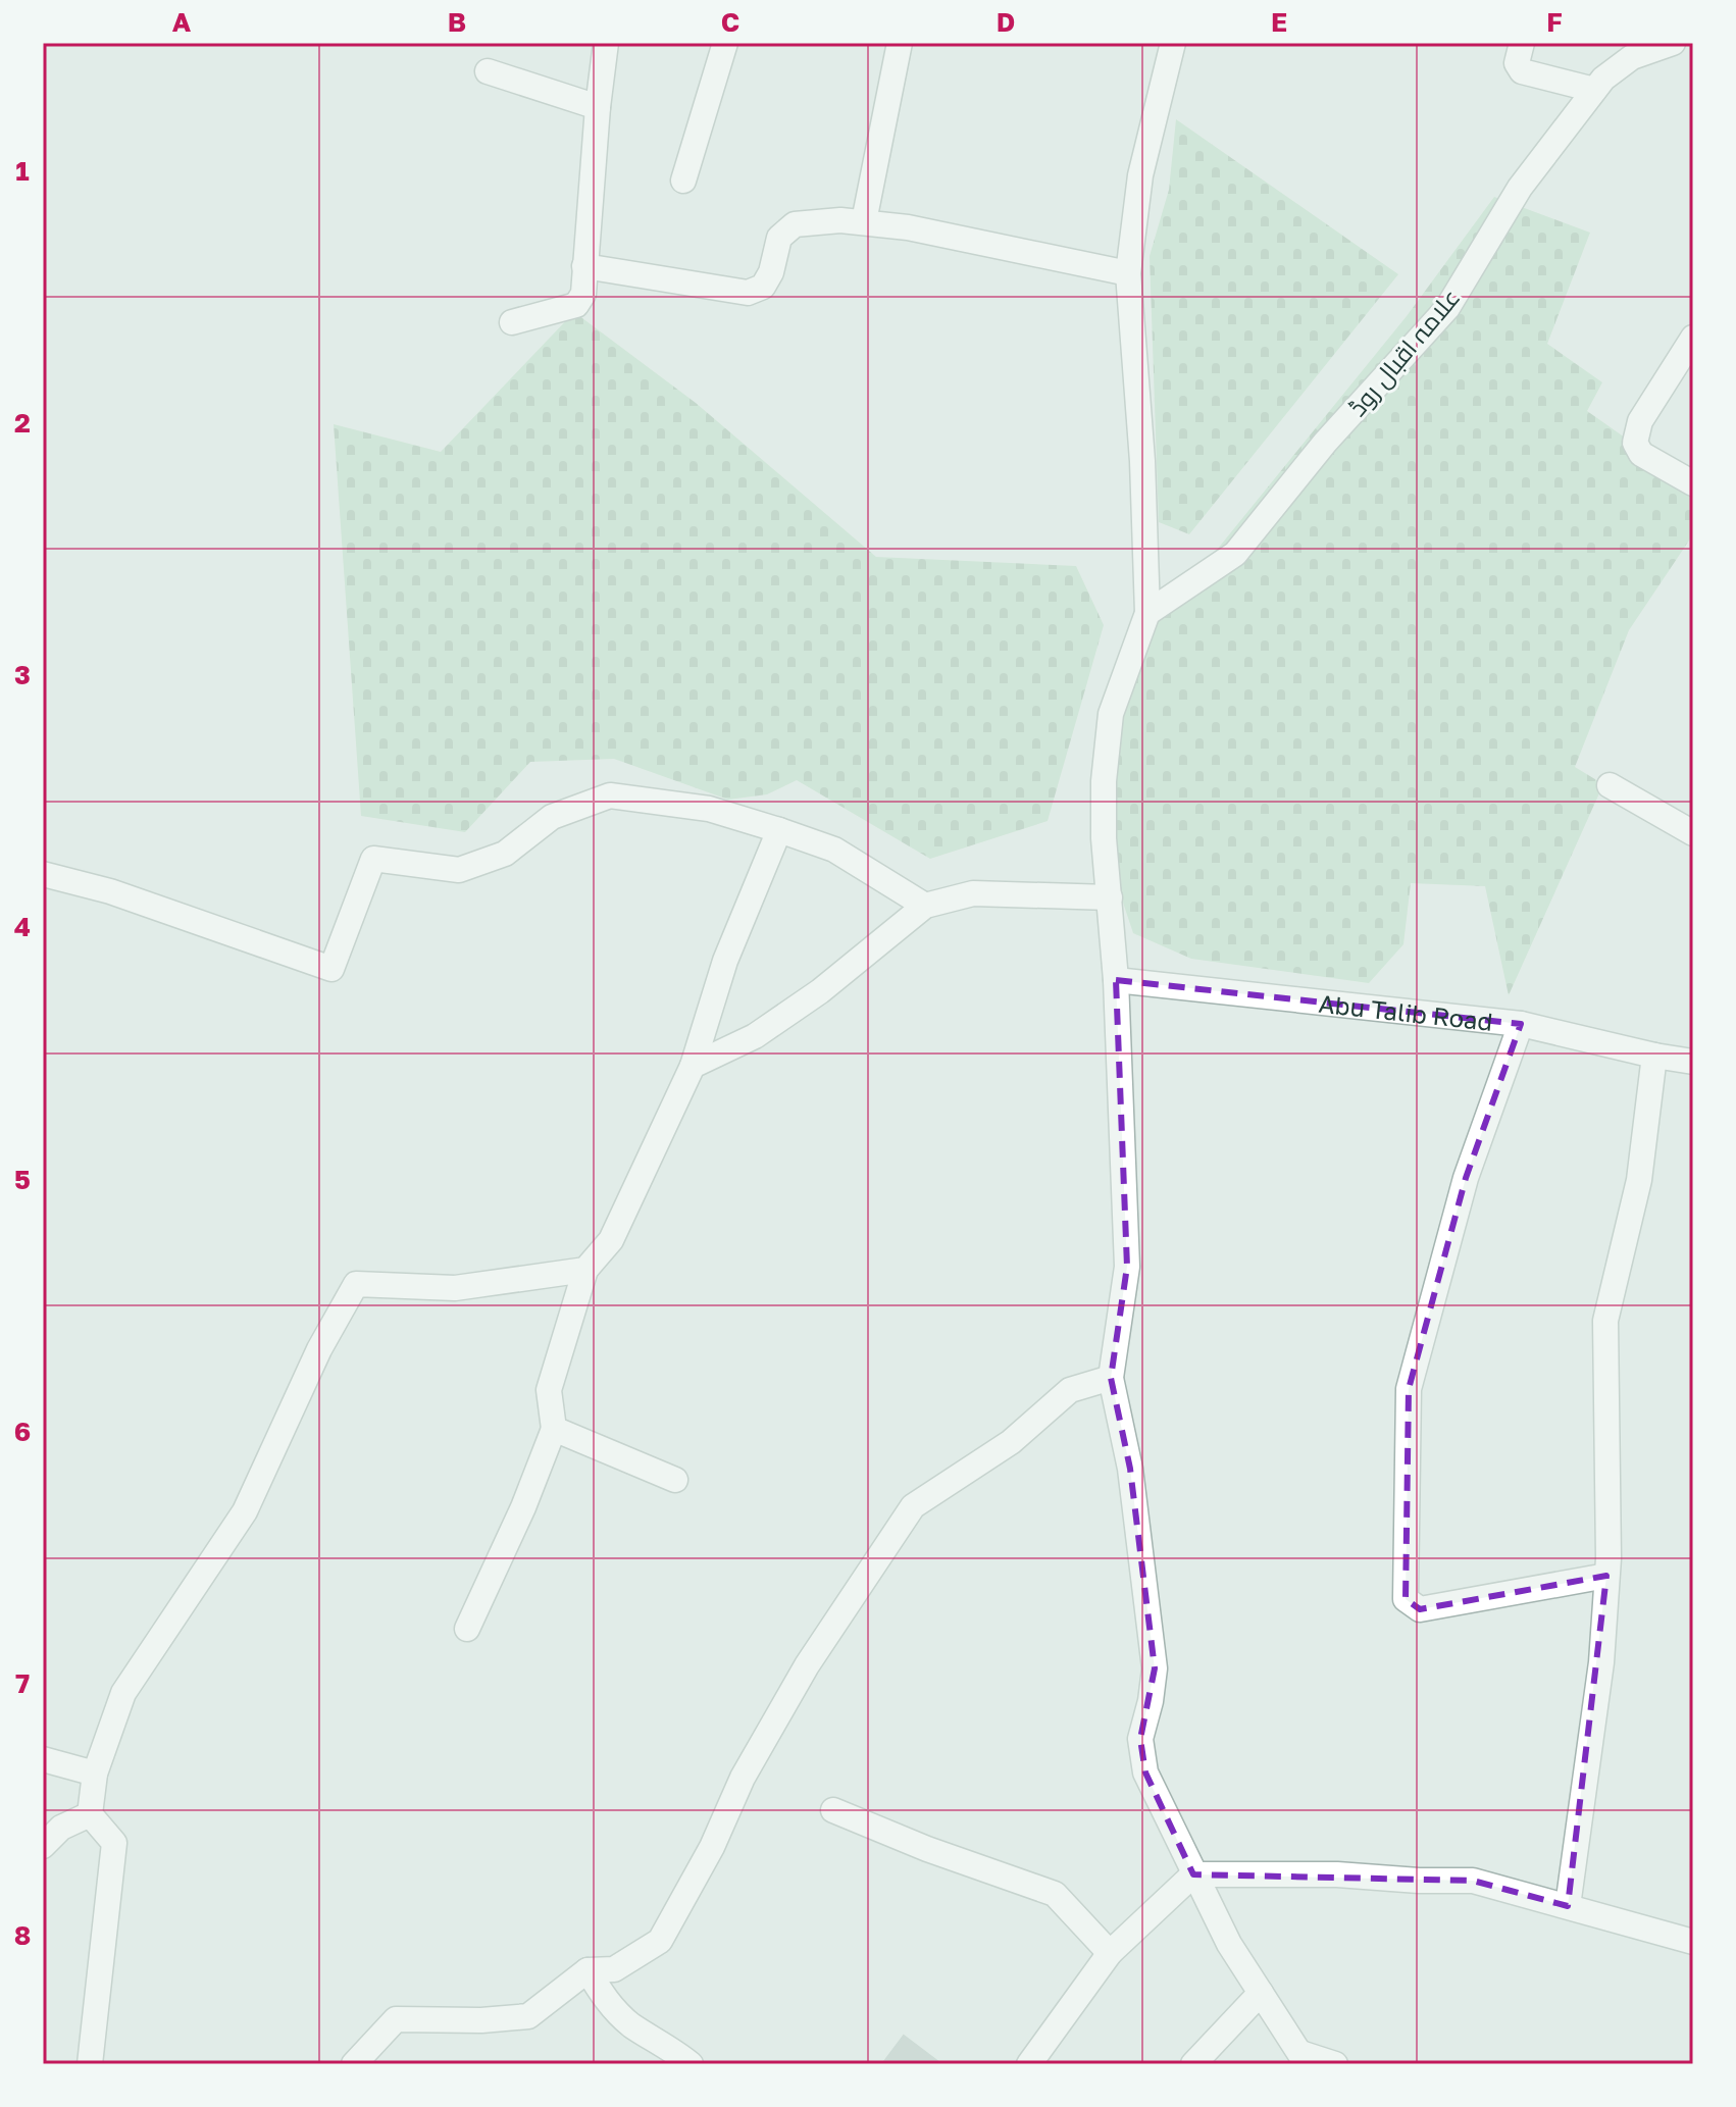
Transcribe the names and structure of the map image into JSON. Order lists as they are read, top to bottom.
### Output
{
  "streets": {
    "street": ["علامہ اقبال روڈ", "Abu Talib Road"]
  },
  "grid": {
    "columns": [
      "A",
      "B",
      "C",
      "D",
      "E",
      "F"
    ],
    "rows": [
      "1",
      "2",
      "3",
      "4",
      "5",
      "6",
      "7",
      "8"
    ]
  }
}
